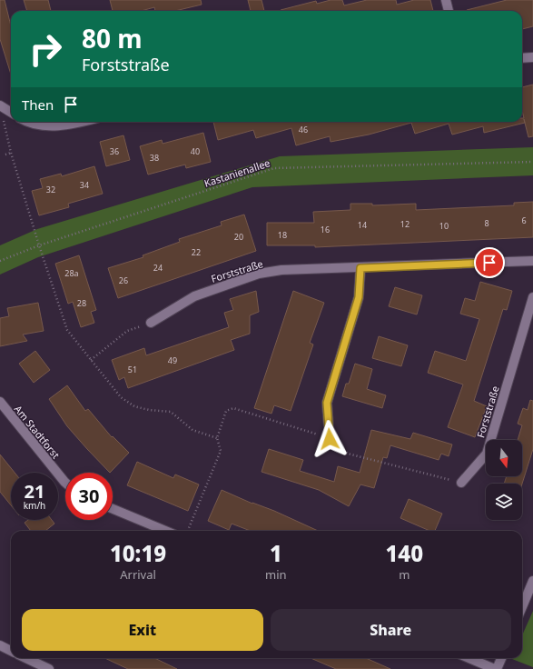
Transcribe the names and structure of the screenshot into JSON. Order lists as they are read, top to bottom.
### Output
{
  "streets": {
    "street": ["Forststraße", "Am Stadtforst"],
    "path": ["Kastanienallee"]
  },
  "house_numbers": [
    "46",
    "36",
    "40",
    "38",
    "34",
    "32",
    "6",
    "8",
    "12",
    "14",
    "10",
    "16",
    "18",
    "20",
    "22",
    "24",
    "28a",
    "26",
    "28",
    "49",
    "51"
  ],
  "north": "bottom",
  "page": {
    "turn": ["80 m", "Forststraße"],
    "then": "Then",
    "speed": "21 km/h",
    "limit": "30",
    "eta": [
      "10:19",
      "Arrival",
      "1",
      "min",
      "140",
      "m"
    ],
    "buttons": ["Exit", "Share"]
  }
}
